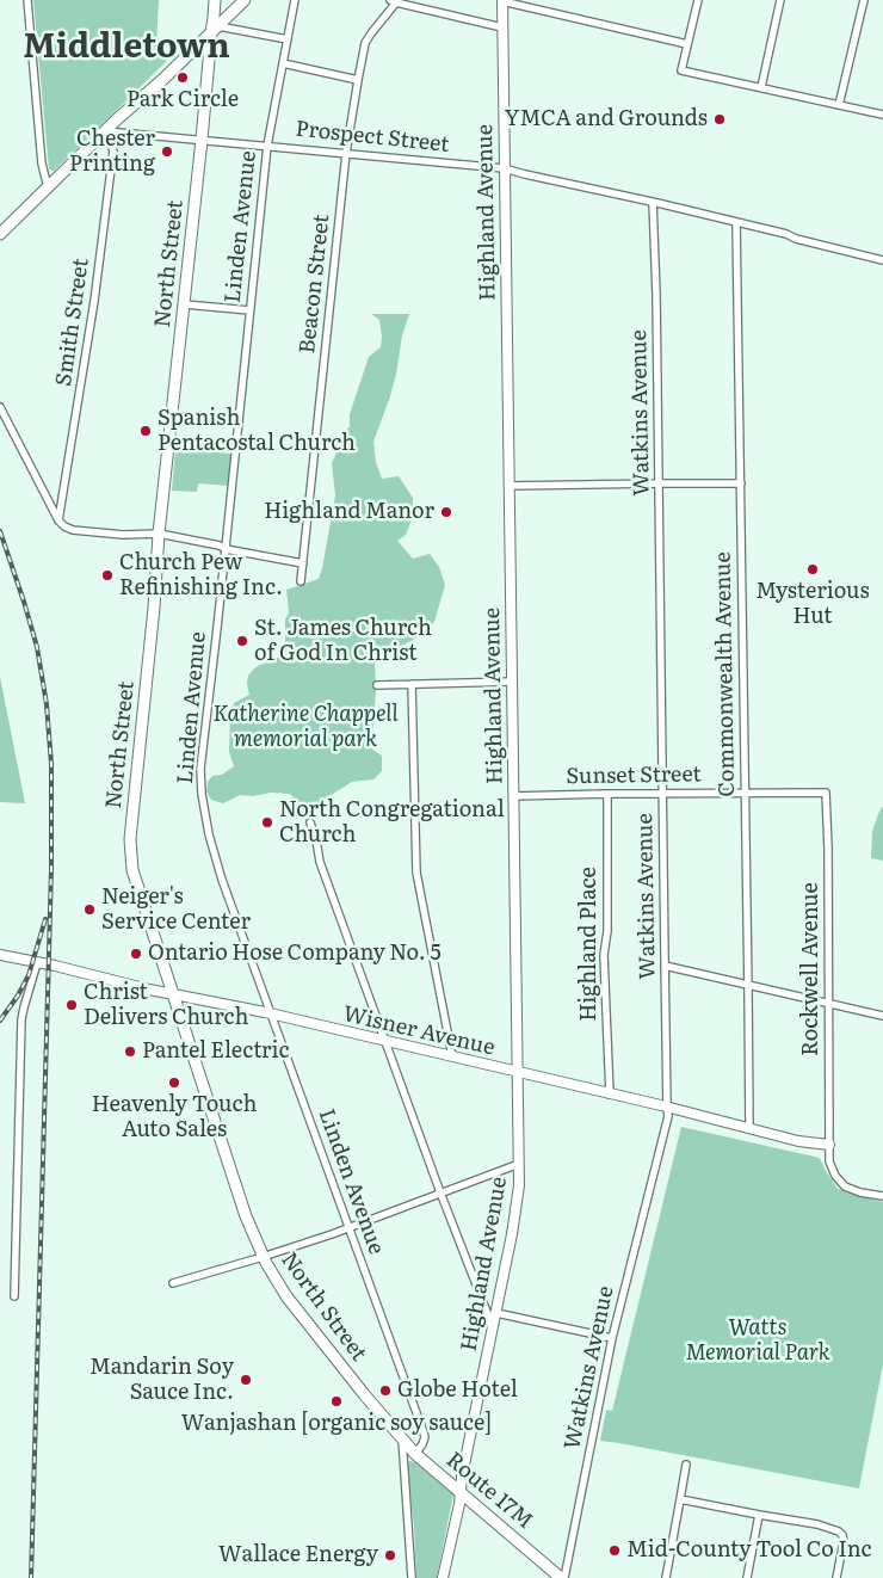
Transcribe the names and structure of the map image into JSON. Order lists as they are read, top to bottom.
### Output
{
  "streets": {
    "main road": ["North Street", "Route 17M"],
    "street": [
      "Prospect Street",
      "Highland Avenue",
      "Linden Avenue",
      "Beacon Street",
      "Smith Street",
      "Watkins Avenue",
      "Commonwealth Avenue",
      "Sunset Street",
      "Highland Place",
      "Rockwell Avenue",
      "Wisner Avenue"
    ]
  },
  "crossings": [
    ["Prospect Street", "Highland Avenue"],
    ["Prospect Street", "Linden Avenue"],
    ["Prospect Street", "North Street"],
    ["Prospect Street", "Beacon Street"],
    ["Prospect Street", "Smith Street"],
    ["Prospect Street", "Watkins Avenue"],
    ["Prospect Street", "Commonwealth Avenue"],
    ["Highland Avenue", "Sunset Street"],
    ["Highland Avenue", "Wisner Avenue"],
    ["Highland Avenue", "Route 17M"],
    ["Linden Avenue", "Wisner Avenue"],
    ["Linden Avenue", "Route 17M"],
    ["North Street", "Wisner Avenue"],
    ["North Street", "Route 17M"],
    ["Watkins Avenue", "Sunset Street"],
    ["Watkins Avenue", "Wisner Avenue"],
    ["Watkins Avenue", "Route 17M"],
    ["Commonwealth Avenue", "Sunset Street"],
    ["Commonwealth Avenue", "Wisner Avenue"],
    ["Sunset Street", "Highland Place"],
    ["Sunset Street", "Rockwell Avenue"],
    ["Highland Place", "Wisner Avenue"],
    ["Rockwell Avenue", "Wisner Avenue"]
  ],
  "districts": ["Middletown"],
  "parks": ["Katherine Chappell memorial park", "Watts Memorial Park"],
  "places": [
    "Park Circle",
    "YMCA and Grounds",
    "Chester Printing",
    "Spanish Pentacostal Church",
    "Highland Manor",
    "Mysterious Hut",
    "Church Pew Refinishing Inc.",
    "St. James Church of God In Christ",
    "North Congregational Church",
    "Neiger's Service Center",
    "Ontario Hose Company No. 5",
    "Christ Delivers Church",
    "Pantel Electric",
    "Heavenly Touch Auto Sales",
    "Mandarin Soy Sauce Inc.",
    "Globe Hotel",
    "Wanjashan [organic soy sauce]",
    "Mid-County Tool Co Inc",
    "Wallace Energy"
  ]
}
